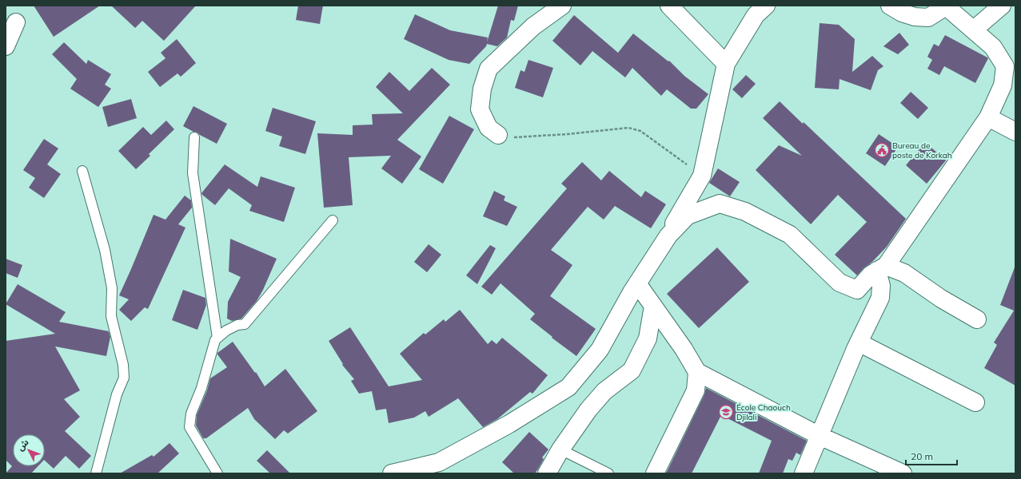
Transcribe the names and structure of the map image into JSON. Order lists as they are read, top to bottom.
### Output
{
  "places": {
    "public building": ["Bureau de poste de Korkah"],
    "school or university": ["École Chaouch Djilali"]
  },
  "scale_bar": "20 m",
  "north": "top left"
}
